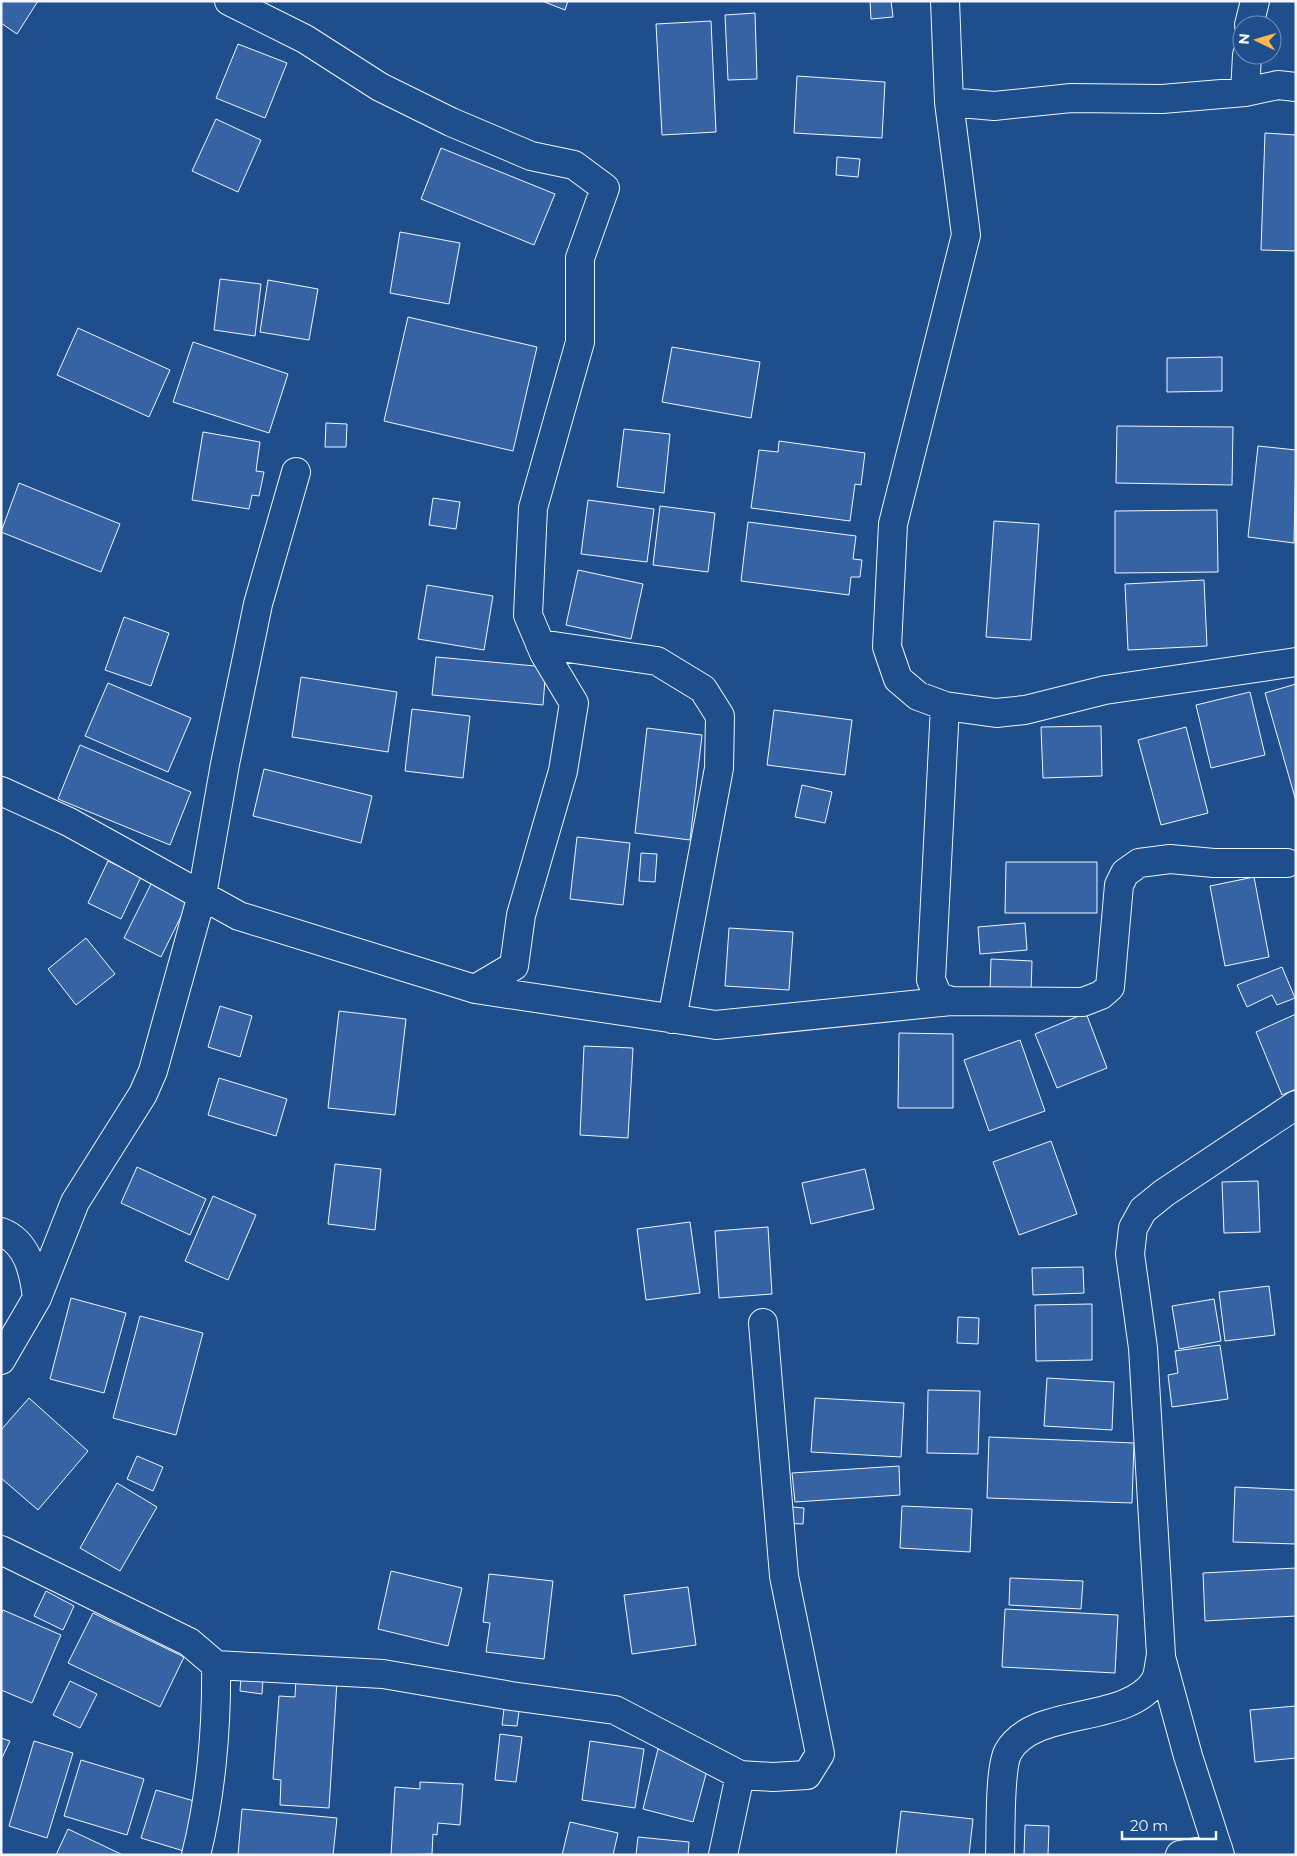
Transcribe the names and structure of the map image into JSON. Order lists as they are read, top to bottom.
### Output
{
  "scale_bar": "20 m",
  "north": "left"
}
